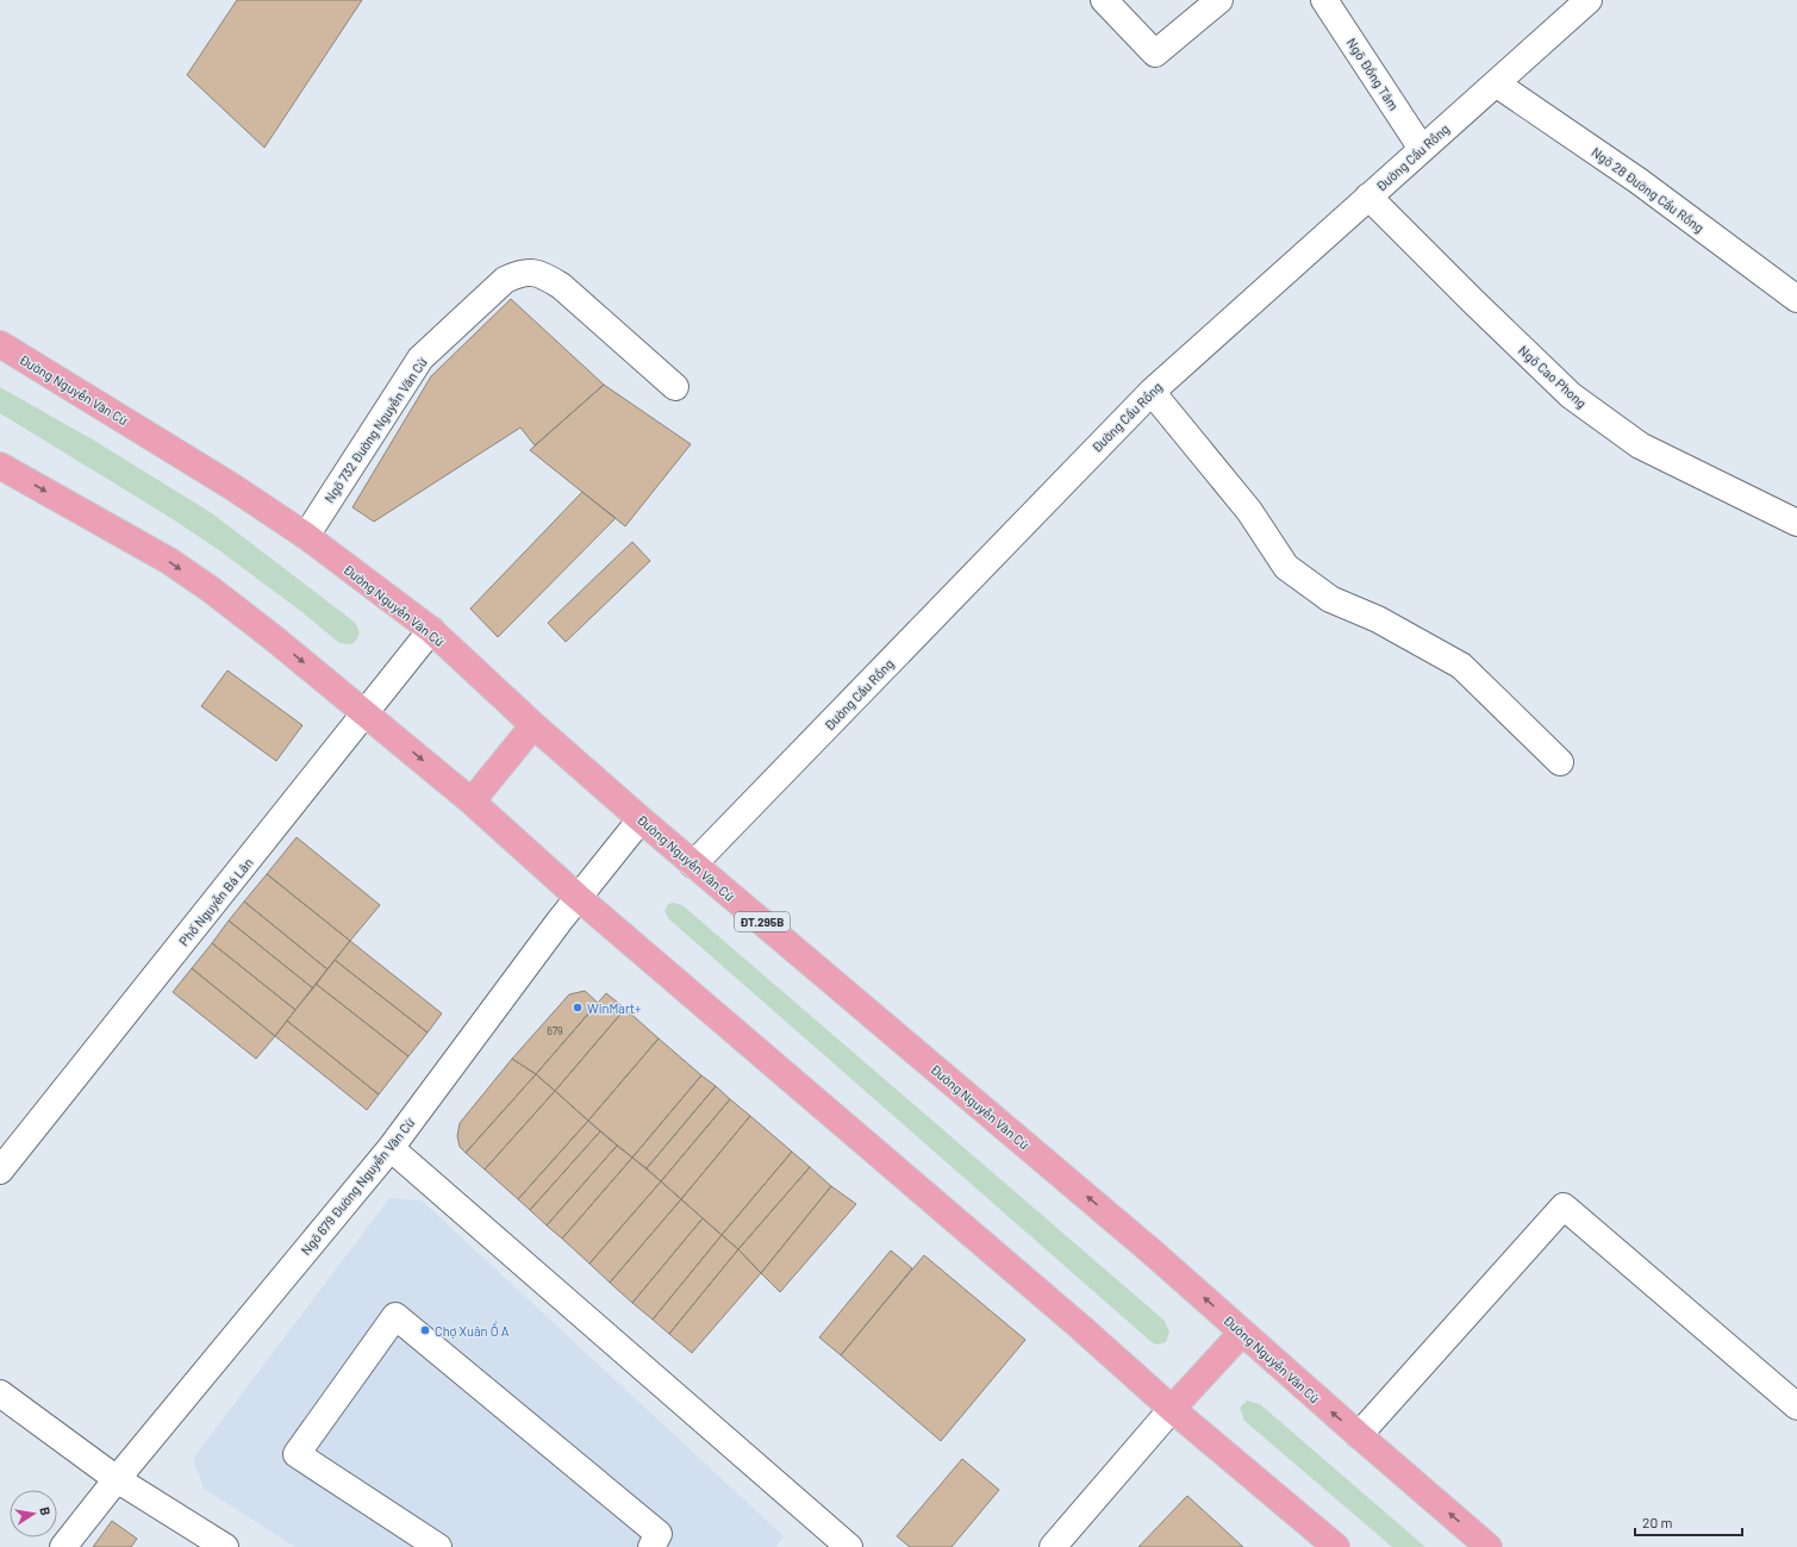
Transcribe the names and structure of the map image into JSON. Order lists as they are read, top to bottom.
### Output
{
  "streets": {
    "main road": ["Đường Nguyễn Văn Cừ", "ĐT.295B"],
    "street": [
      "Ngõ Đồng Tâm",
      "Đường Cầu Rồng",
      "Ngõ 28 Đường Cầu Rồng",
      "Ngõ Cao Phong",
      "Ngõ 732 Đường Nguyễn Văn Cừ",
      "Phố Nguyễn Bá Lân",
      "Ngõ 679 Đường Nguyễn Văn Cừ"
    ]
  },
  "crossings": [
    ["Ngõ Đồng Tâm", "Đường Cầu Rồng"],
    ["Đường Cầu Rồng", "Ngõ 28 Đường Cầu Rồng"],
    ["Đường Cầu Rồng", "Ngõ Cao Phong"],
    ["Đường Cầu Rồng", "Đường Nguyễn Văn Cừ"],
    ["Đường Nguyễn Văn Cừ", "Ngõ 732 Đường Nguyễn Văn Cừ"],
    ["Đường Nguyễn Văn Cừ", "Phố Nguyễn Bá Lân"],
    ["Đường Nguyễn Văn Cừ", "Ngõ 679 Đường Nguyễn Văn Cừ"]
  ],
  "places": ["WinMart+", "Chợ Xuân Ổ A"],
  "house_numbers": ["679"],
  "scale_bar": "20 m",
  "north": "right"
}
